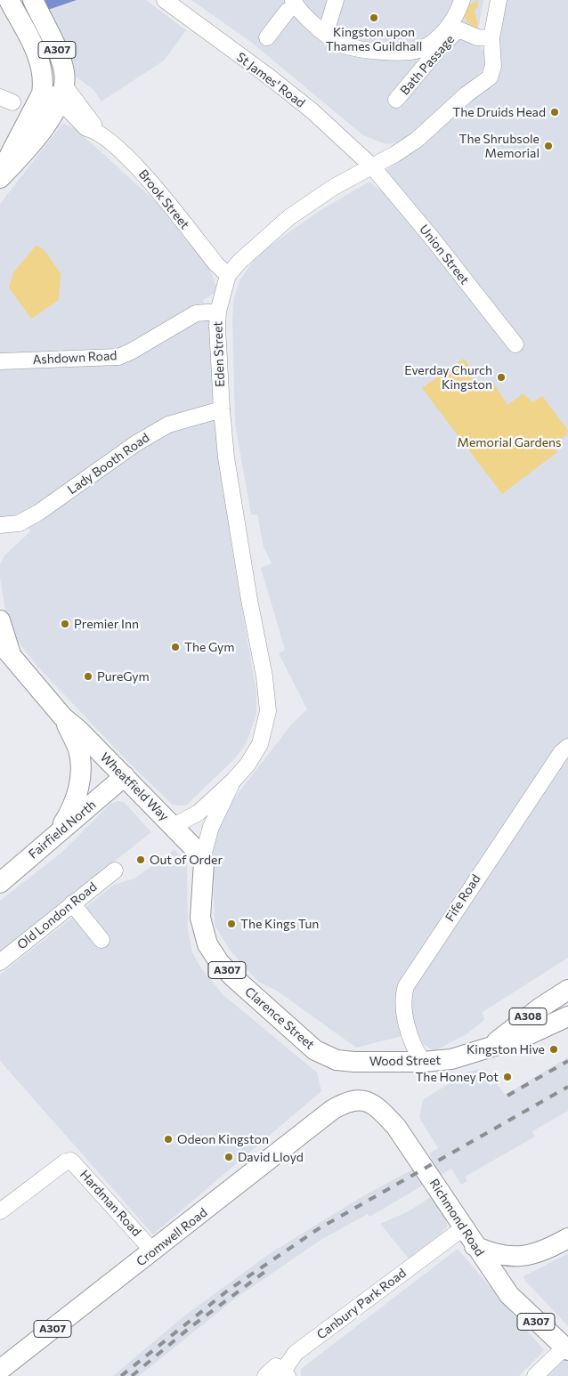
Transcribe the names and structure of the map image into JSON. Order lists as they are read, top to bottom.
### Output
{
  "streets": {
    "main road": [
      "A307",
      "Wheatfield Way",
      "Fairfield North",
      "A308",
      "Clarence Street",
      "Wood Street",
      "Richmond Road",
      "Cromwell Road"
    ],
    "street": [
      "Bath Passage",
      "St James' Road",
      "Brook Street",
      "Union Street",
      "Eden Street",
      "Ashdown Road",
      "Lady Booth Road",
      "Fife Road",
      "Old London Road",
      "Hardman Road",
      "Canbury Park Road"
    ]
  },
  "crossings": [
    ["A307", "Brook Street"],
    ["A307", "Wood Street"],
    ["Bath Passage", "Eden Street"],
    ["St James' Road", "Union Street"],
    ["St James' Road", "Eden Street"],
    ["Brook Street", "Eden Street"],
    ["Union Street", "Eden Street"],
    ["Eden Street", "Ashdown Road"],
    ["Eden Street", "Lady Booth Road"],
    ["Eden Street", "Clarence Street"],
    ["Wheatfield Way", "Fairfield North"],
    ["Wheatfield Way", "Clarence Street"],
    ["Fife Road", "Wood Street"],
    ["Clarence Street", "Wood Street"],
    ["Hardman Road", "Cromwell Road"],
    ["Richmond Road", "Cromwell Road"],
    ["Richmond Road", "Canbury Park Road"]
  ],
  "parks": ["Memorial Gardens"],
  "places": [
    "Kingston upon Thames Guildhall",
    "The Druids Head",
    "The Shrubsole Memorial",
    "Everday Church Kingston",
    "Premier Inn",
    "The Gym",
    "PureGym",
    "Out of Order",
    "The Kings Tun",
    "Kingston Hive",
    "The Honey Pot",
    "Odeon Kingston",
    "David Lloyd"
  ]
}
